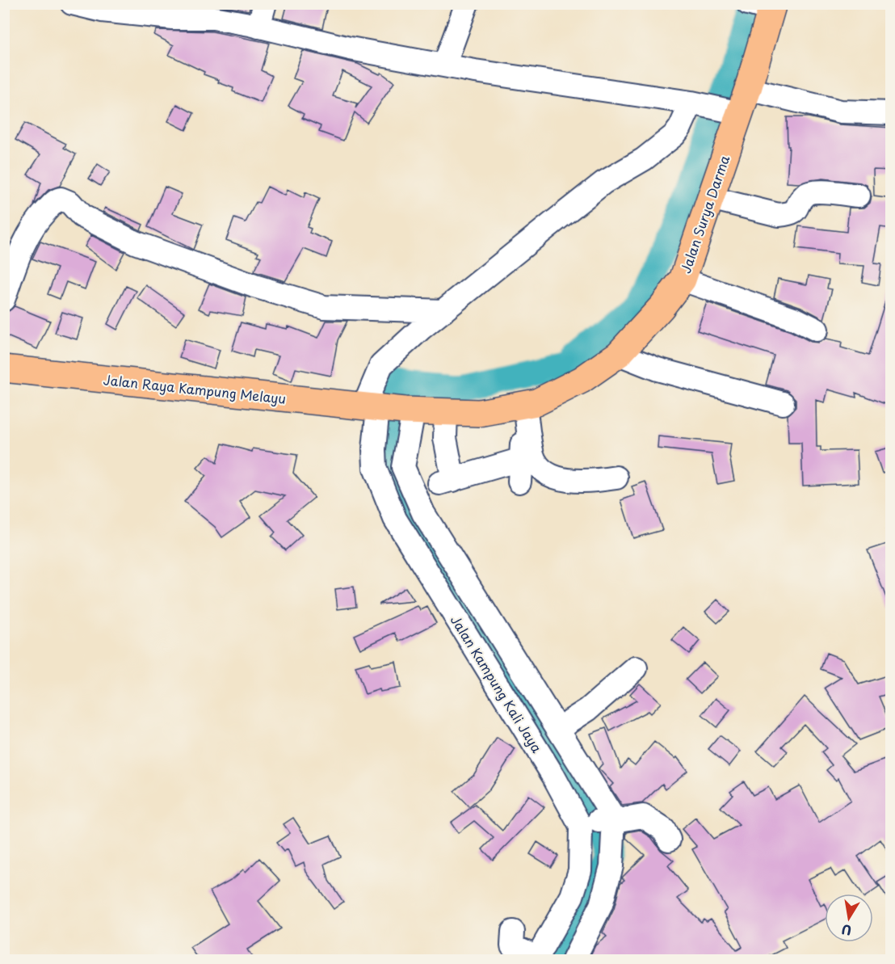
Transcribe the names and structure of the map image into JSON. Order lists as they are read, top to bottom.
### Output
{
  "streets": {
    "main road": ["Jalan Surya Darma", "Jalan Raya Kampung Melayu"],
    "street": ["Jalan Kampung Kali Jaya"]
  },
  "crossings": [
    ["Jalan Surya Darma", "Jalan Raya Kampung Melayu"],
    ["Jalan Surya Darma", "Jalan Kampung Kali Jaya"],
    ["Jalan Raya Kampung Melayu", "Jalan Kampung Kali Jaya"]
  ],
  "north": "bottom"
}
